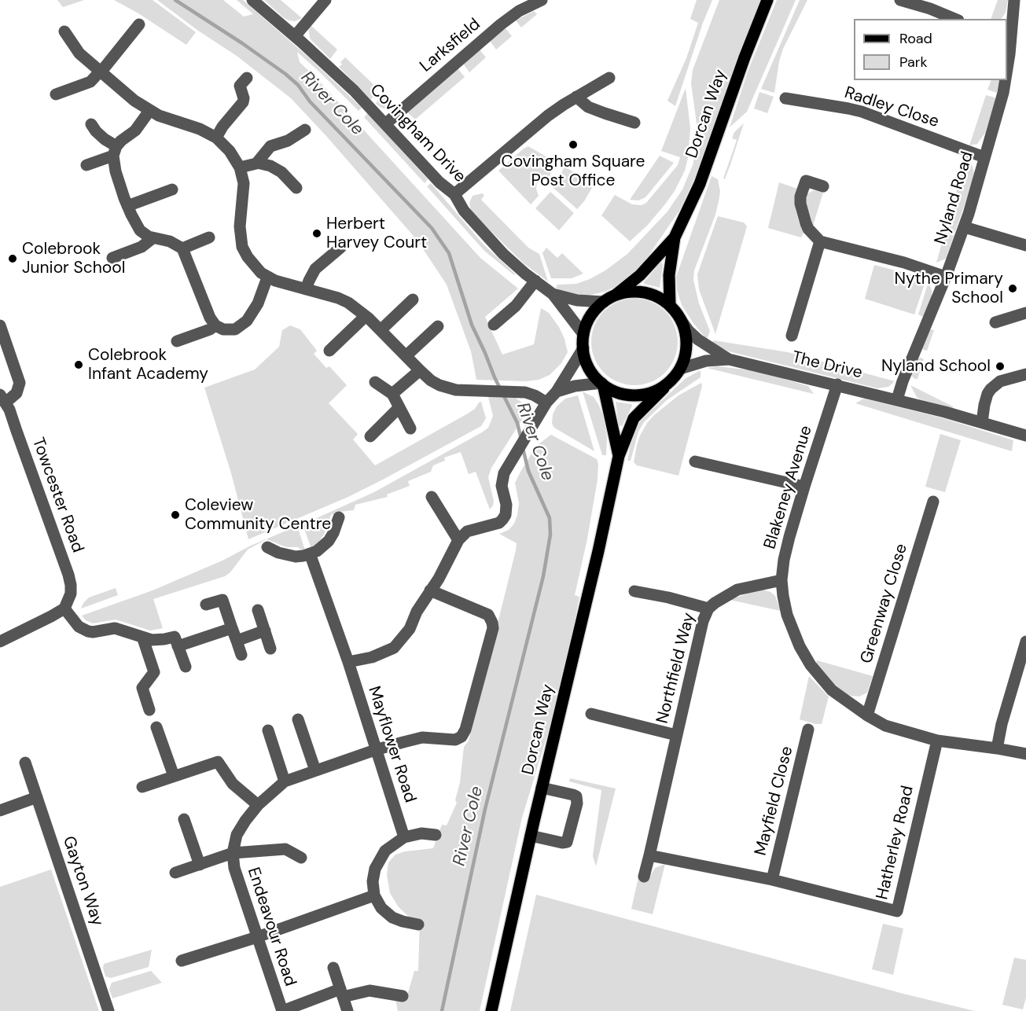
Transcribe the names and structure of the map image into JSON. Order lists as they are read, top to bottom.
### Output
{
  "streets": {
    "main road": ["Dorcan Way"],
    "street": [
      "Larksfield",
      "Radley Close",
      "Covingham Drive",
      "Nyland Road",
      "The Drive",
      "Blakeney Avenue",
      "Towcester Road",
      "Greenway Close",
      "Northfield Way",
      "Mayflower Road",
      "Mayfield Close",
      "Hatherley Road",
      "Gayton Way",
      "Endeavour Road"
    ]
  },
  "crossings": [
    ["Larksfield", "Covingham Drive"],
    ["Radley Close", "Nyland Road"],
    ["Dorcan Way", "Covingham Drive"],
    ["Dorcan Way", "The Drive"],
    ["Covingham Drive", "The Drive"],
    ["Nyland Road", "The Drive"],
    ["The Drive", "Blakeney Avenue"],
    ["Blakeney Avenue", "Greenway Close"],
    ["Blakeney Avenue", "Northfield Way"],
    ["Blakeney Avenue", "Hatherley Road"],
    ["Mayflower Road", "Endeavour Road"],
    ["Mayfield Close", "Hatherley Road"]
  ],
  "water": ["River Cole"],
  "places": [
    "Covingham Square Post Office",
    "Herbert Harvey Court",
    "Colebrook Junior School",
    "Nythe Primary School",
    "Colebrook Infant Academy",
    "Nyland School",
    "Coleview Community Centre"
  ],
  "legend": ["Road", "Park"]
}
